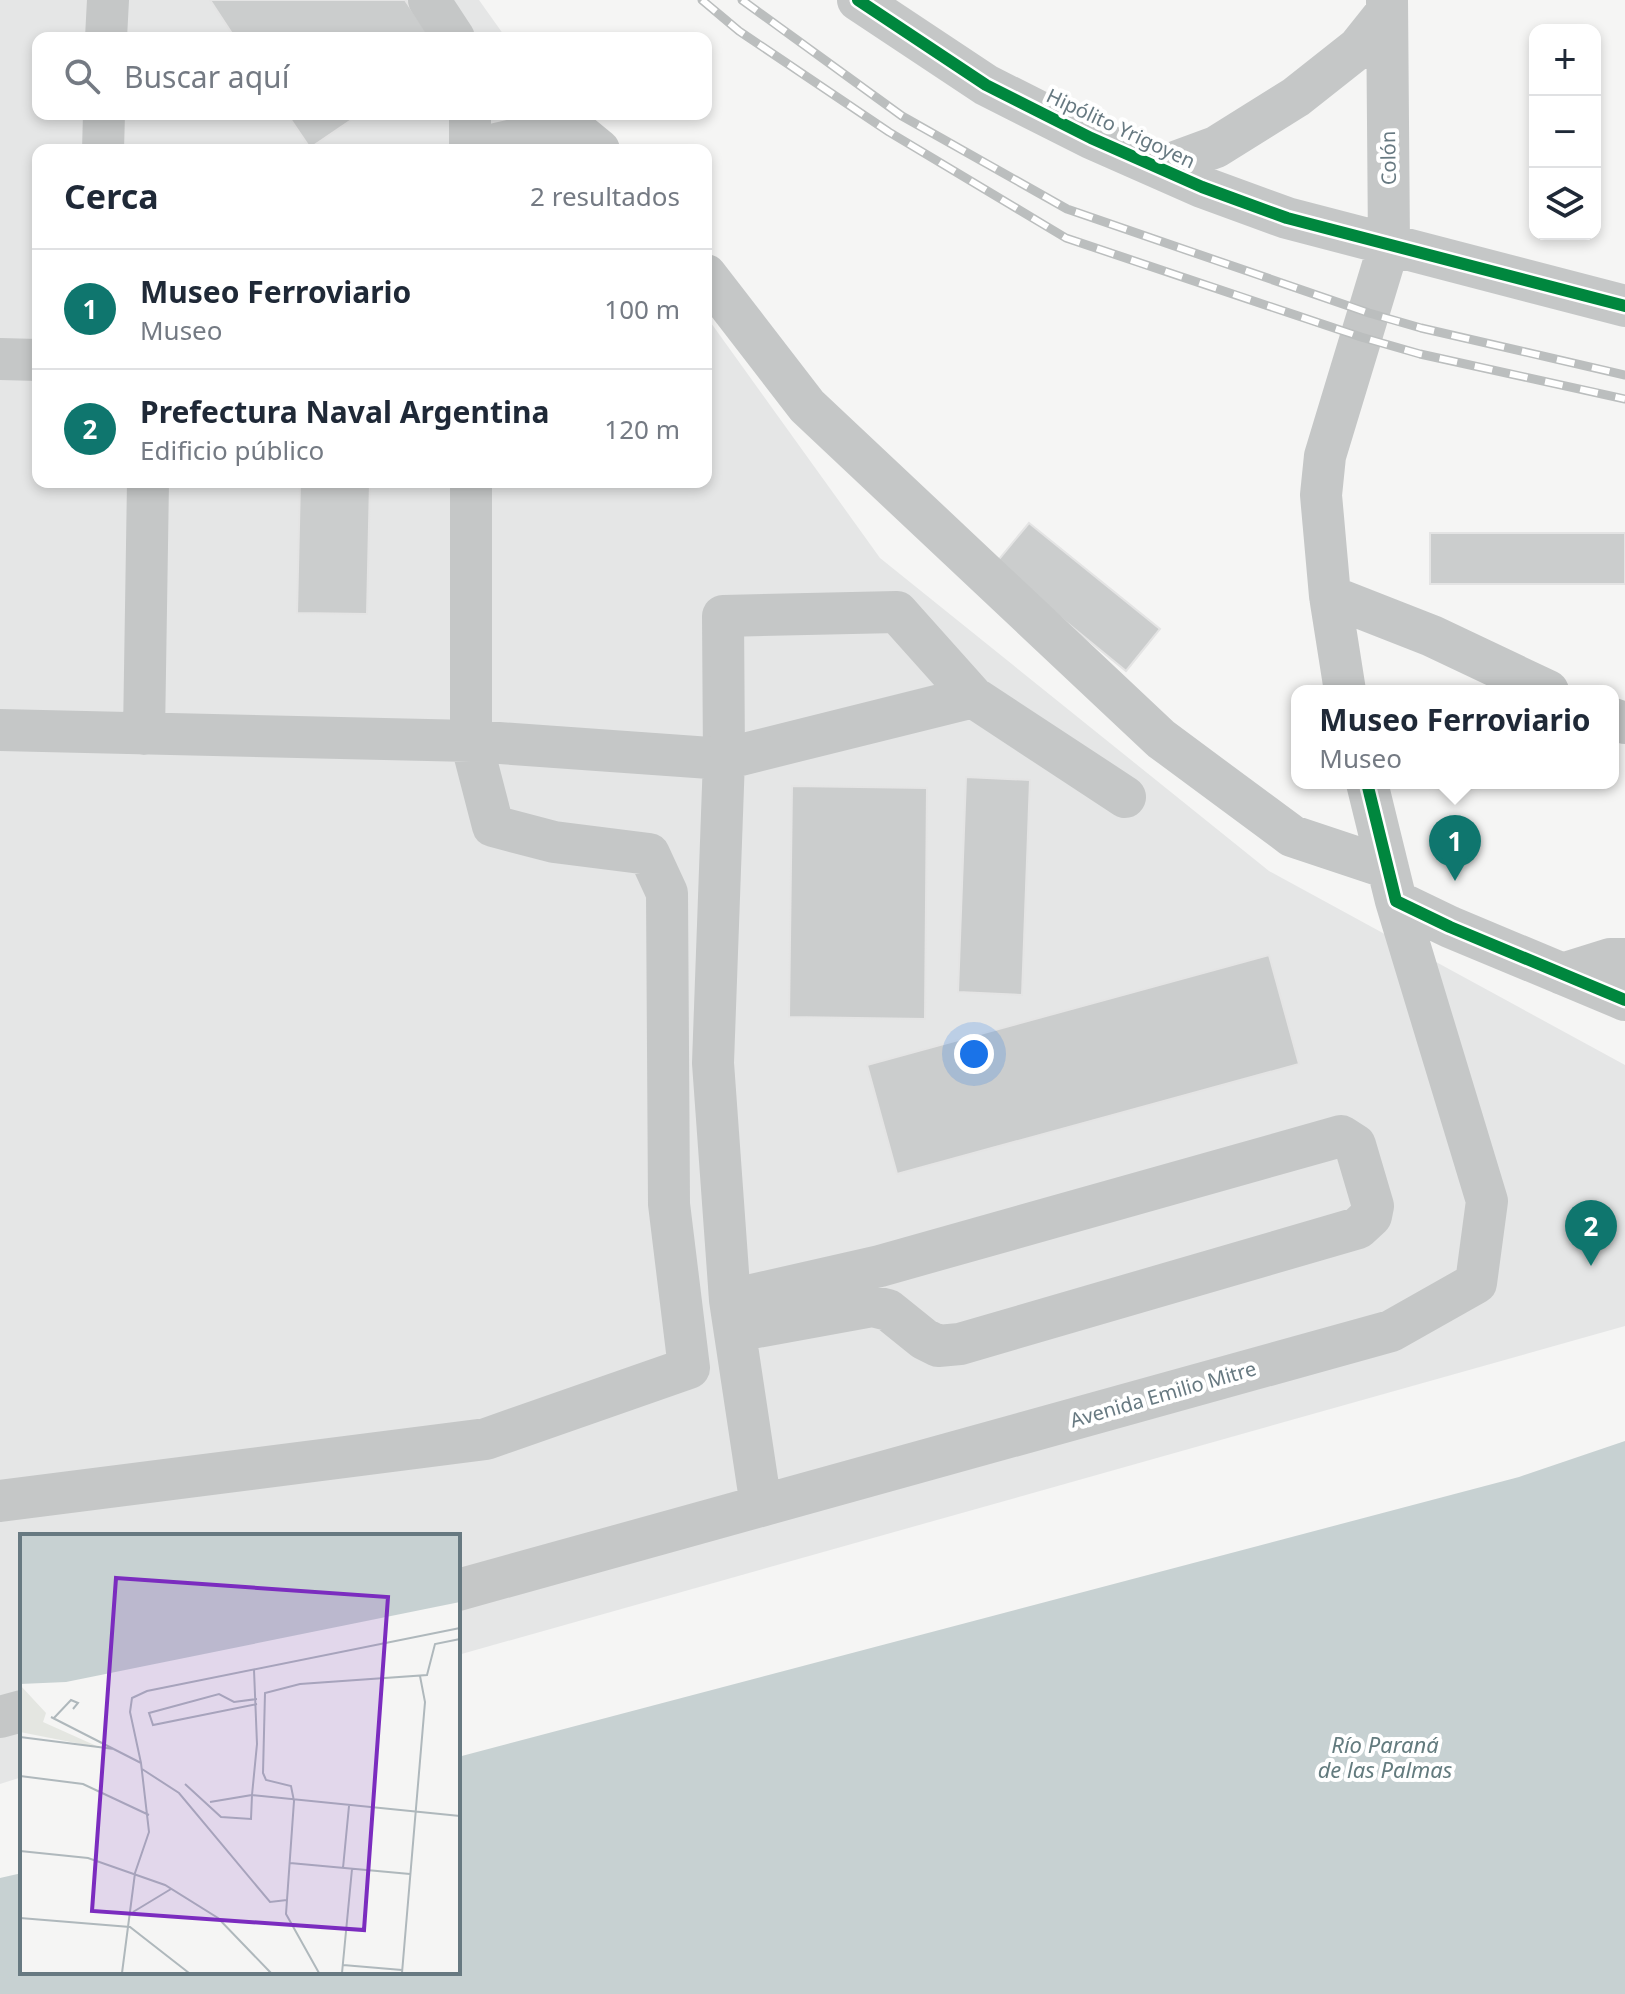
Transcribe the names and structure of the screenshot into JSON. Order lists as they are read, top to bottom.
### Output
{
  "streets": {
    "street": ["Hipólito Yrigoyen", "Colón", "Avenida Emilio Mitre"]
  },
  "crossings": [
    ["Hipólito Yrigoyen", "Colón"]
  ],
  "water": ["Río Paraná de las Palmas"],
  "page": {
    "map_buttons": ["+", "−"],
    "search": "Buscar aquí",
    "heading": ["Cerca", "2 resultados"],
    "list": [
      {
        "mark": "1",
        "name": "Museo Ferroviario",
        "note": "Museo",
        "value": "100 m"
      },
      {
        "mark": "2",
        "name": "Prefectura Naval Argentina",
        "note": "Edificio público",
        "value": "120 m"
      }
    ],
    "popup": ["Museo Ferroviario", "Museo"],
    "pins": ["1", "2"]
  }
}
